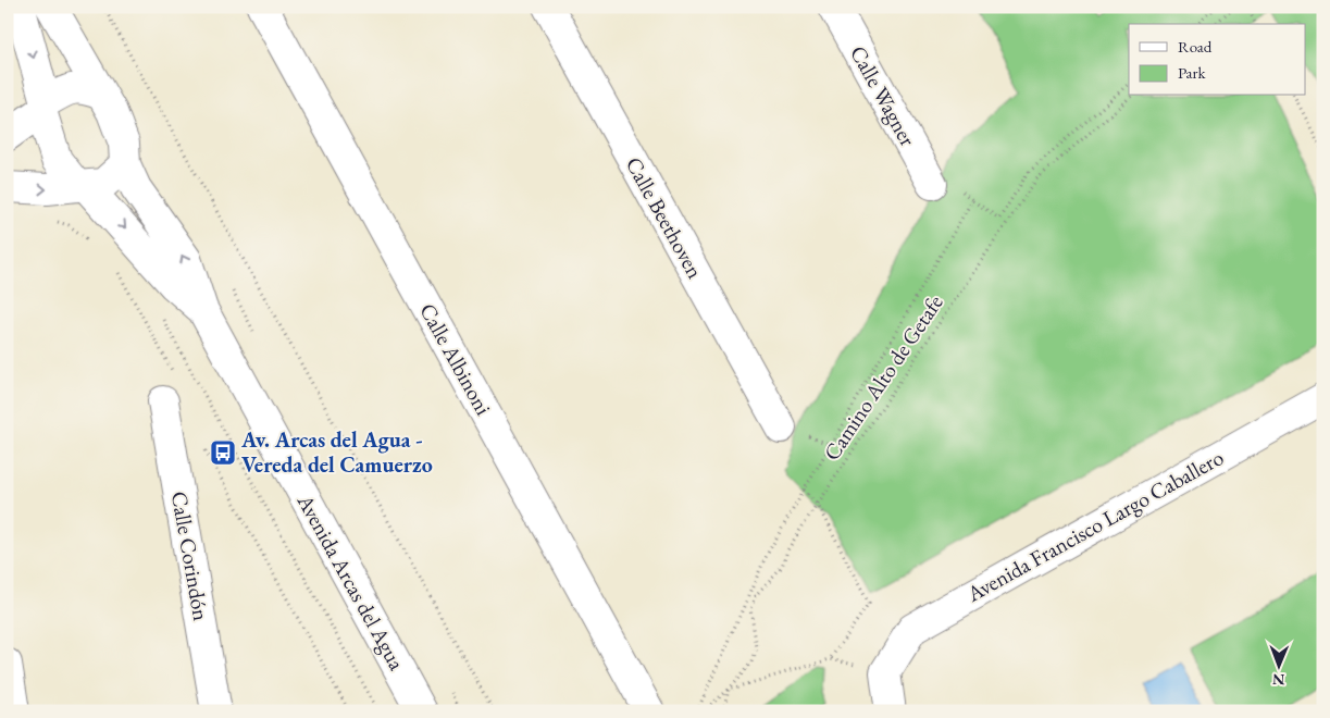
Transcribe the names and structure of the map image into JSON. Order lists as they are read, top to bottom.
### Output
{
  "streets": {
    "street": [
      "Calle Wagner",
      "Calle Beethoven",
      "Calle Albinoni",
      "Avenida Francisco Largo Caballero",
      "Calle Corindón",
      "Avenida Arcas del Agua"
    ],
    "path": ["Camino Alto de Getafe"]
  },
  "places": {
    "bus stop": ["Av. Arcas del Agua - Vereda del Camuerzo"]
  },
  "legend": ["Road", "Park"],
  "north": "bottom"
}
